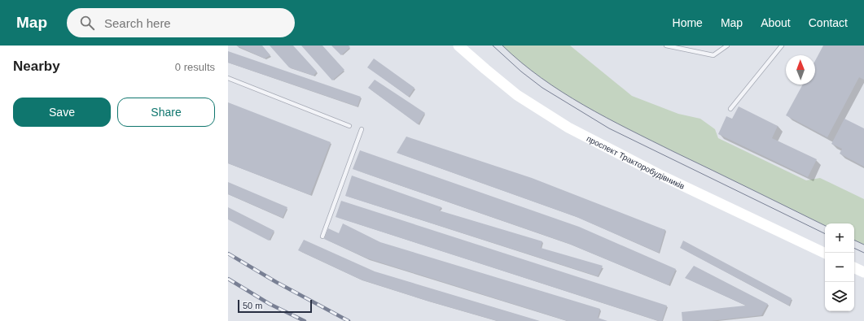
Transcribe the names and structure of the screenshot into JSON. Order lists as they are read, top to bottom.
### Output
{
  "streets": {
    "main road": ["проспект Тракторобудівників"]
  },
  "scale_bar": "50 m",
  "north": "top",
  "page": {
    "header": "Map",
    "search": "Search here",
    "nav": [
      "Home",
      "Map",
      "About",
      "Contact"
    ],
    "heading": ["Nearby", "0 results"],
    "buttons": ["Save", "Share"],
    "map_buttons": ["+", "−"],
    "scale": "50 m"
  }
}
